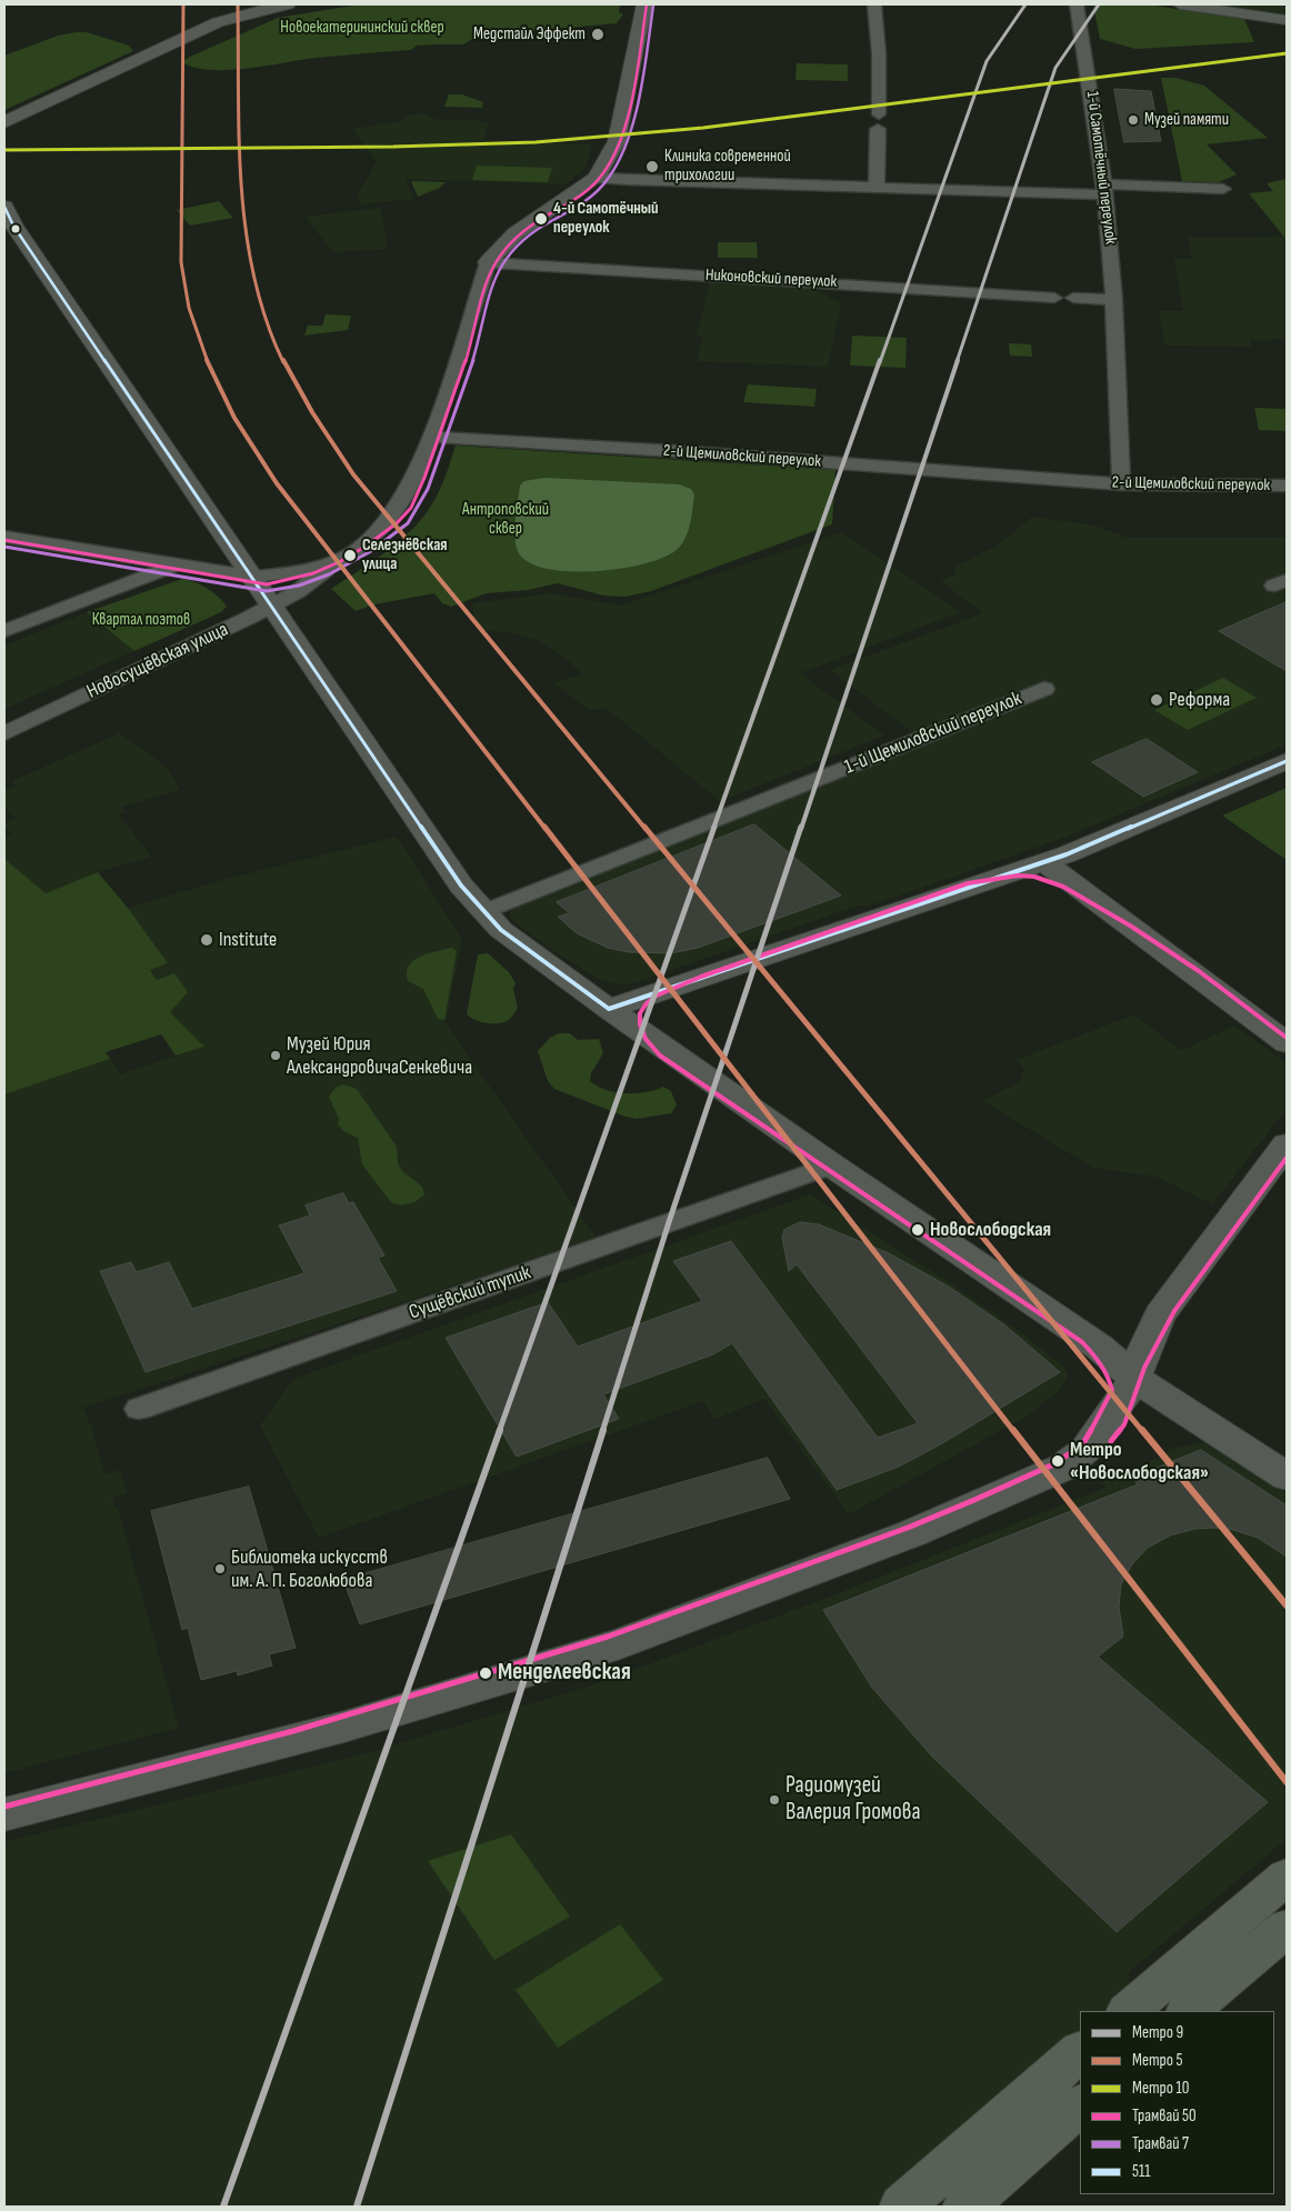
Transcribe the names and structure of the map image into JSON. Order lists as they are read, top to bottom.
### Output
{
  "streets": {
    "street": [
      "1-й Самотёчный переулок",
      "Никоновский переулок",
      "2-й Щемиловский переулок",
      "Новосущёвская улица",
      "1-й Щемиловский переулок",
      "Сущёвский тупик"
    ]
  },
  "crossings": [
    ["1-й Самотёчный переулок", "2-й Щемиловский переулок"]
  ],
  "parks": ["Новоекатерининский сквер", "Антроповский сквер", "Квартал поэтов"],
  "places": [
    "Медстайл Эффект",
    "Музей памяти",
    "Клиника современной трихологии",
    "4-й Самотёчный переулок",
    "Селезнёвская улица",
    "Реформа",
    "Institute",
    "Музей Юрия АлександровичаСенкевича",
    "Новослободская",
    "Метро «Новослободская»",
    "Библиотека искусств им. А. П. Боголюбова",
    "Менделеевская",
    "Радиомузей Валерия Громова"
  ],
  "lines": [
    "metro line 9",
    "metro line 5",
    "tram line 50",
    "tram line 7",
    "metro line 10",
    "transit line 511"
  ],
  "legend": [
    "Метро 9",
    "Метро 5",
    "Метро 10",
    "Трамвай 50",
    "Трамвай 7",
    "511"
  ]
}
